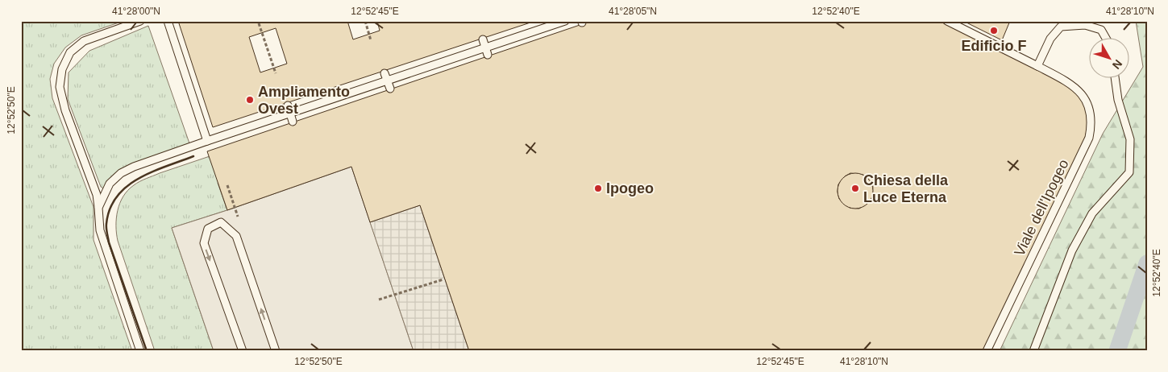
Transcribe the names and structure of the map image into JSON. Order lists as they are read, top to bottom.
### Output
{
  "streets": {
    "lane": ["Viale dell'Ipogeo"]
  },
  "places": [
    "Edificio F",
    "Ampliamento Ovest",
    "Ipogeo",
    "Chiesa della Luce Eterna"
  ],
  "north": "bottom right",
  "coordinates": [
    "41°28'00\"N",
    "12°52'45\"E",
    "41°28'05\"N",
    "12°52'40\"E",
    "41°28'10\"N",
    "12°52'50\"E"
  ]
}
